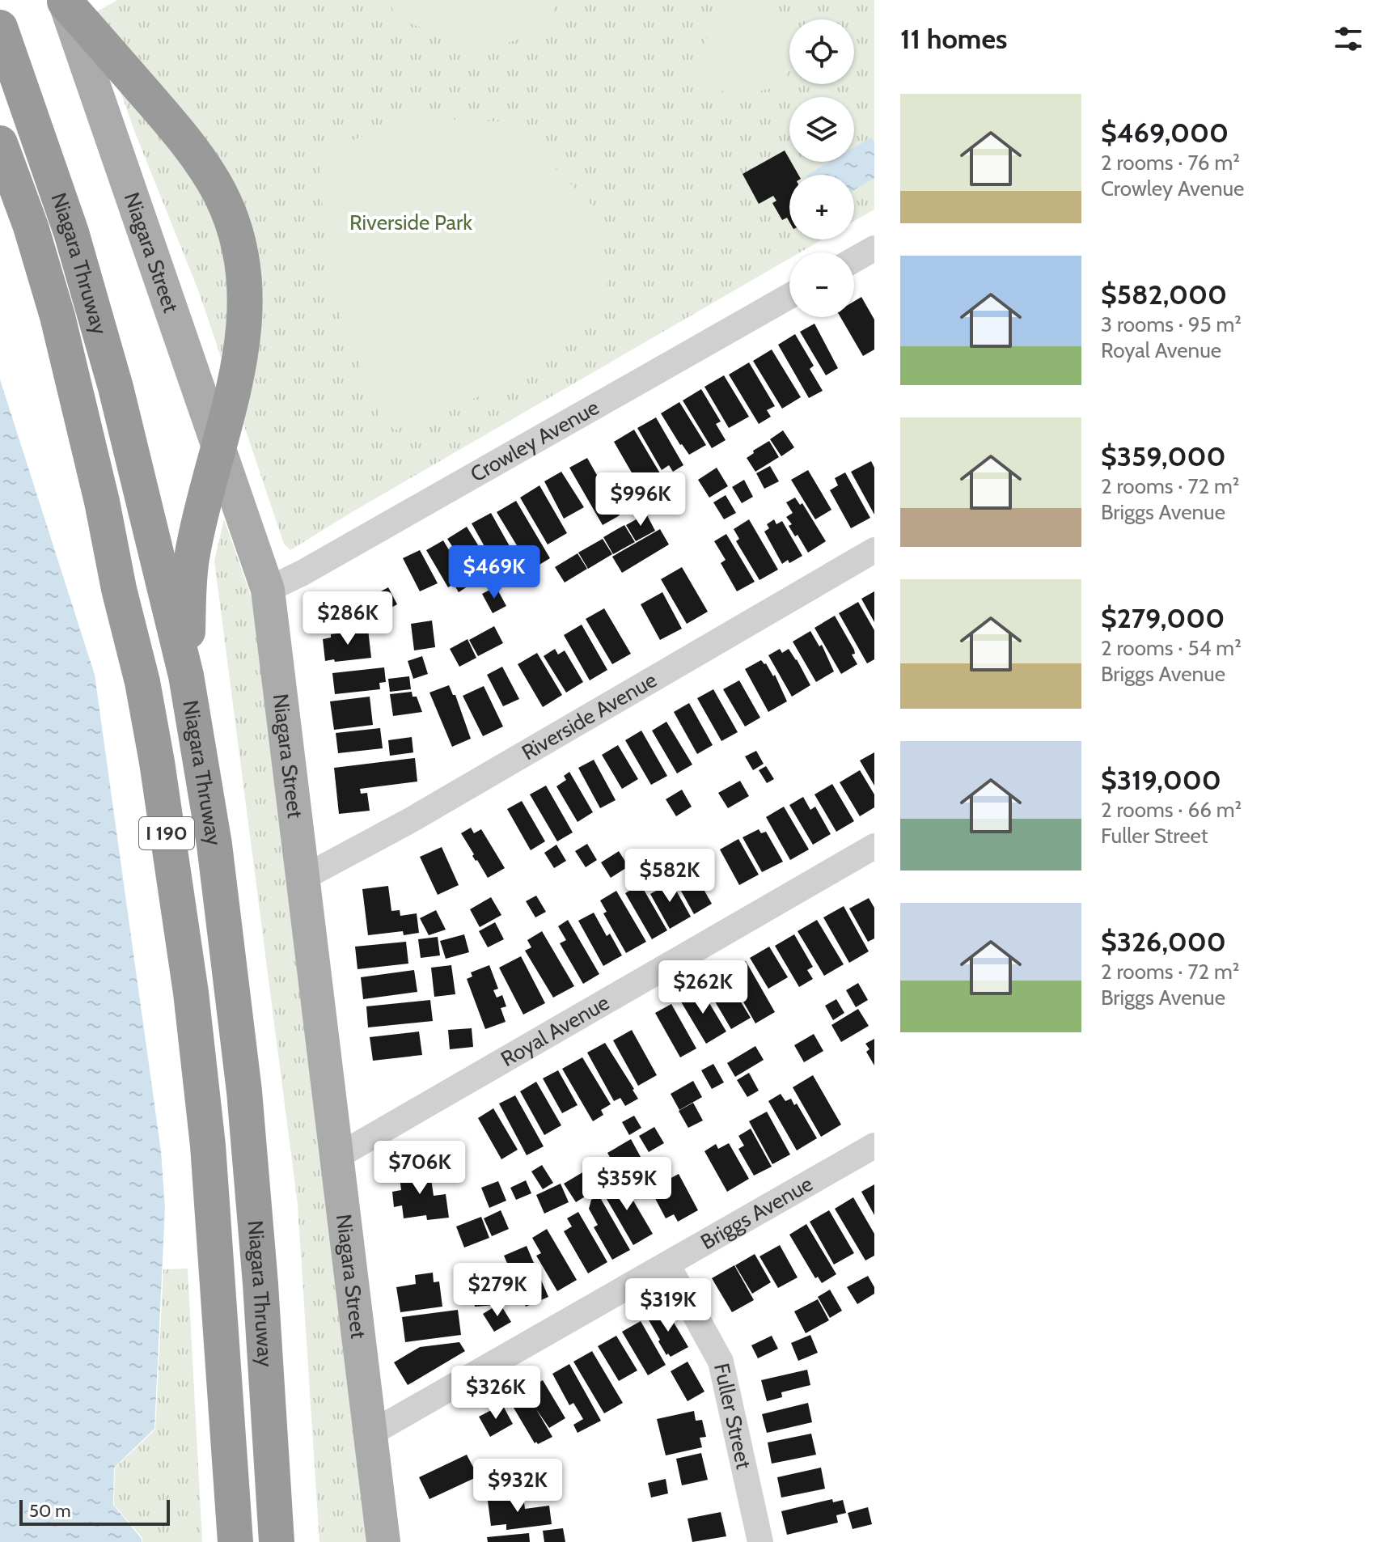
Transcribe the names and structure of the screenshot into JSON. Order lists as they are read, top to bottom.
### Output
{
  "streets": {
    "highway": ["Niagara Thruway", "I 190"],
    "main road": ["Niagara Street"],
    "street": [
      "Crowley Avenue",
      "Riverside Avenue",
      "Royal Avenue",
      "Briggs Avenue",
      "Fuller Street"
    ]
  },
  "crossings": [
    ["Niagara Street", "Crowley Avenue"],
    ["Niagara Street", "Riverside Avenue"],
    ["Niagara Street", "Royal Avenue"],
    ["Niagara Street", "Briggs Avenue"],
    ["Briggs Avenue", "Fuller Street"]
  ],
  "parks": ["Riverside Park"],
  "scale_bar": "50 m",
  "page": {
    "heading": "11 homes",
    "map_buttons": ["+", "−"],
    "list": [
      {
        "name": "$469,000",
        "note": "2 rooms · 76 m² · Crowley Avenue"
      },
      {
        "name": "$582,000",
        "note": "3 rooms · 95 m² · Royal Avenue"
      },
      {
        "name": "$359,000",
        "note": "2 rooms · 72 m² · Briggs Avenue"
      },
      {
        "name": "$279,000",
        "note": "2 rooms · 54 m² · Briggs Avenue"
      },
      {
        "name": "$319,000",
        "note": "2 rooms · 66 m² · Fuller Street"
      },
      {
        "name": "$326,000",
        "note": "2 rooms · 72 m² · Briggs Avenue"
      }
    ],
    "price": [
      "$996K",
      "$469K",
      "$286K",
      "$582K",
      "$262K",
      "$706K",
      "$359K",
      "$279K",
      "$319K",
      "$326K",
      "$932K"
    ],
    "scale": "50 m"
  }
}
